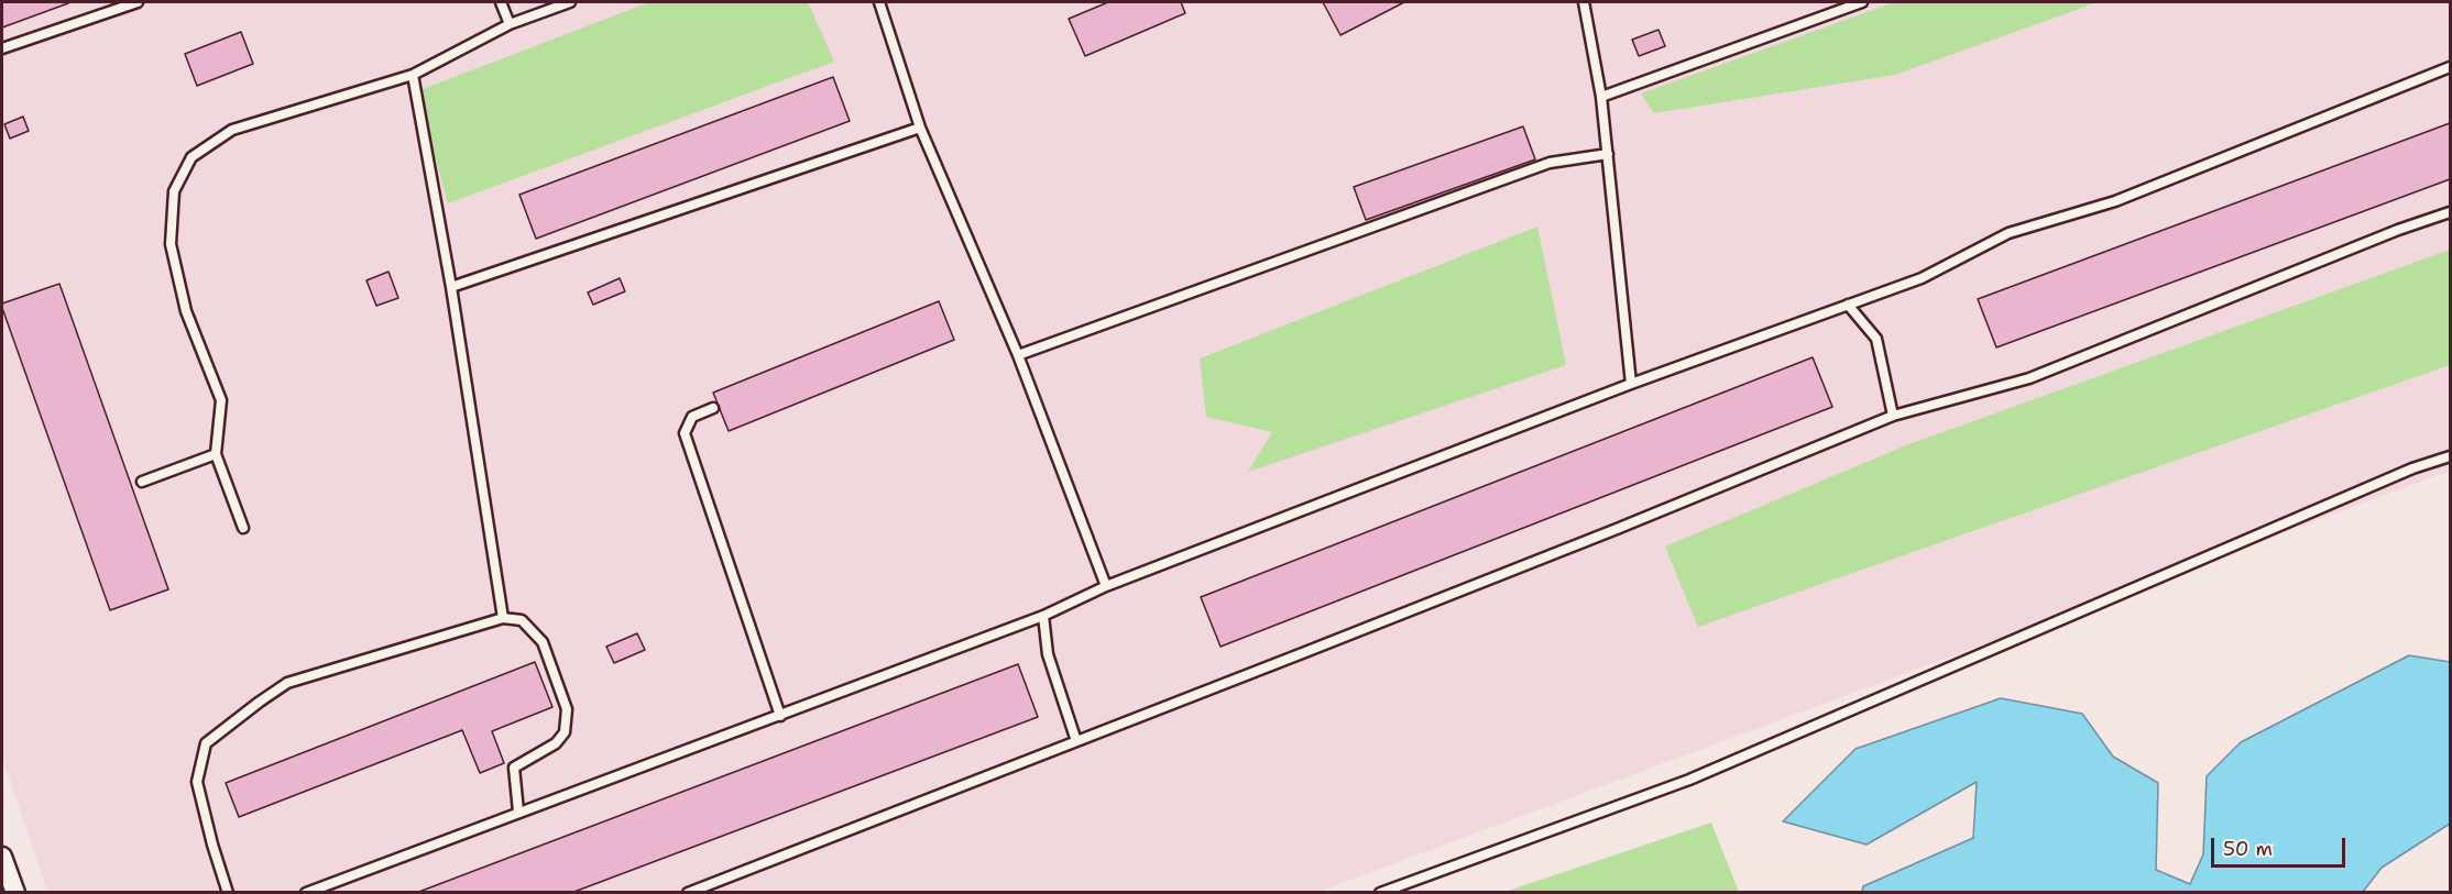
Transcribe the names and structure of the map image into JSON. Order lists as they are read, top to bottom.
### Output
{
  "scale_bar": "50 m"
}
